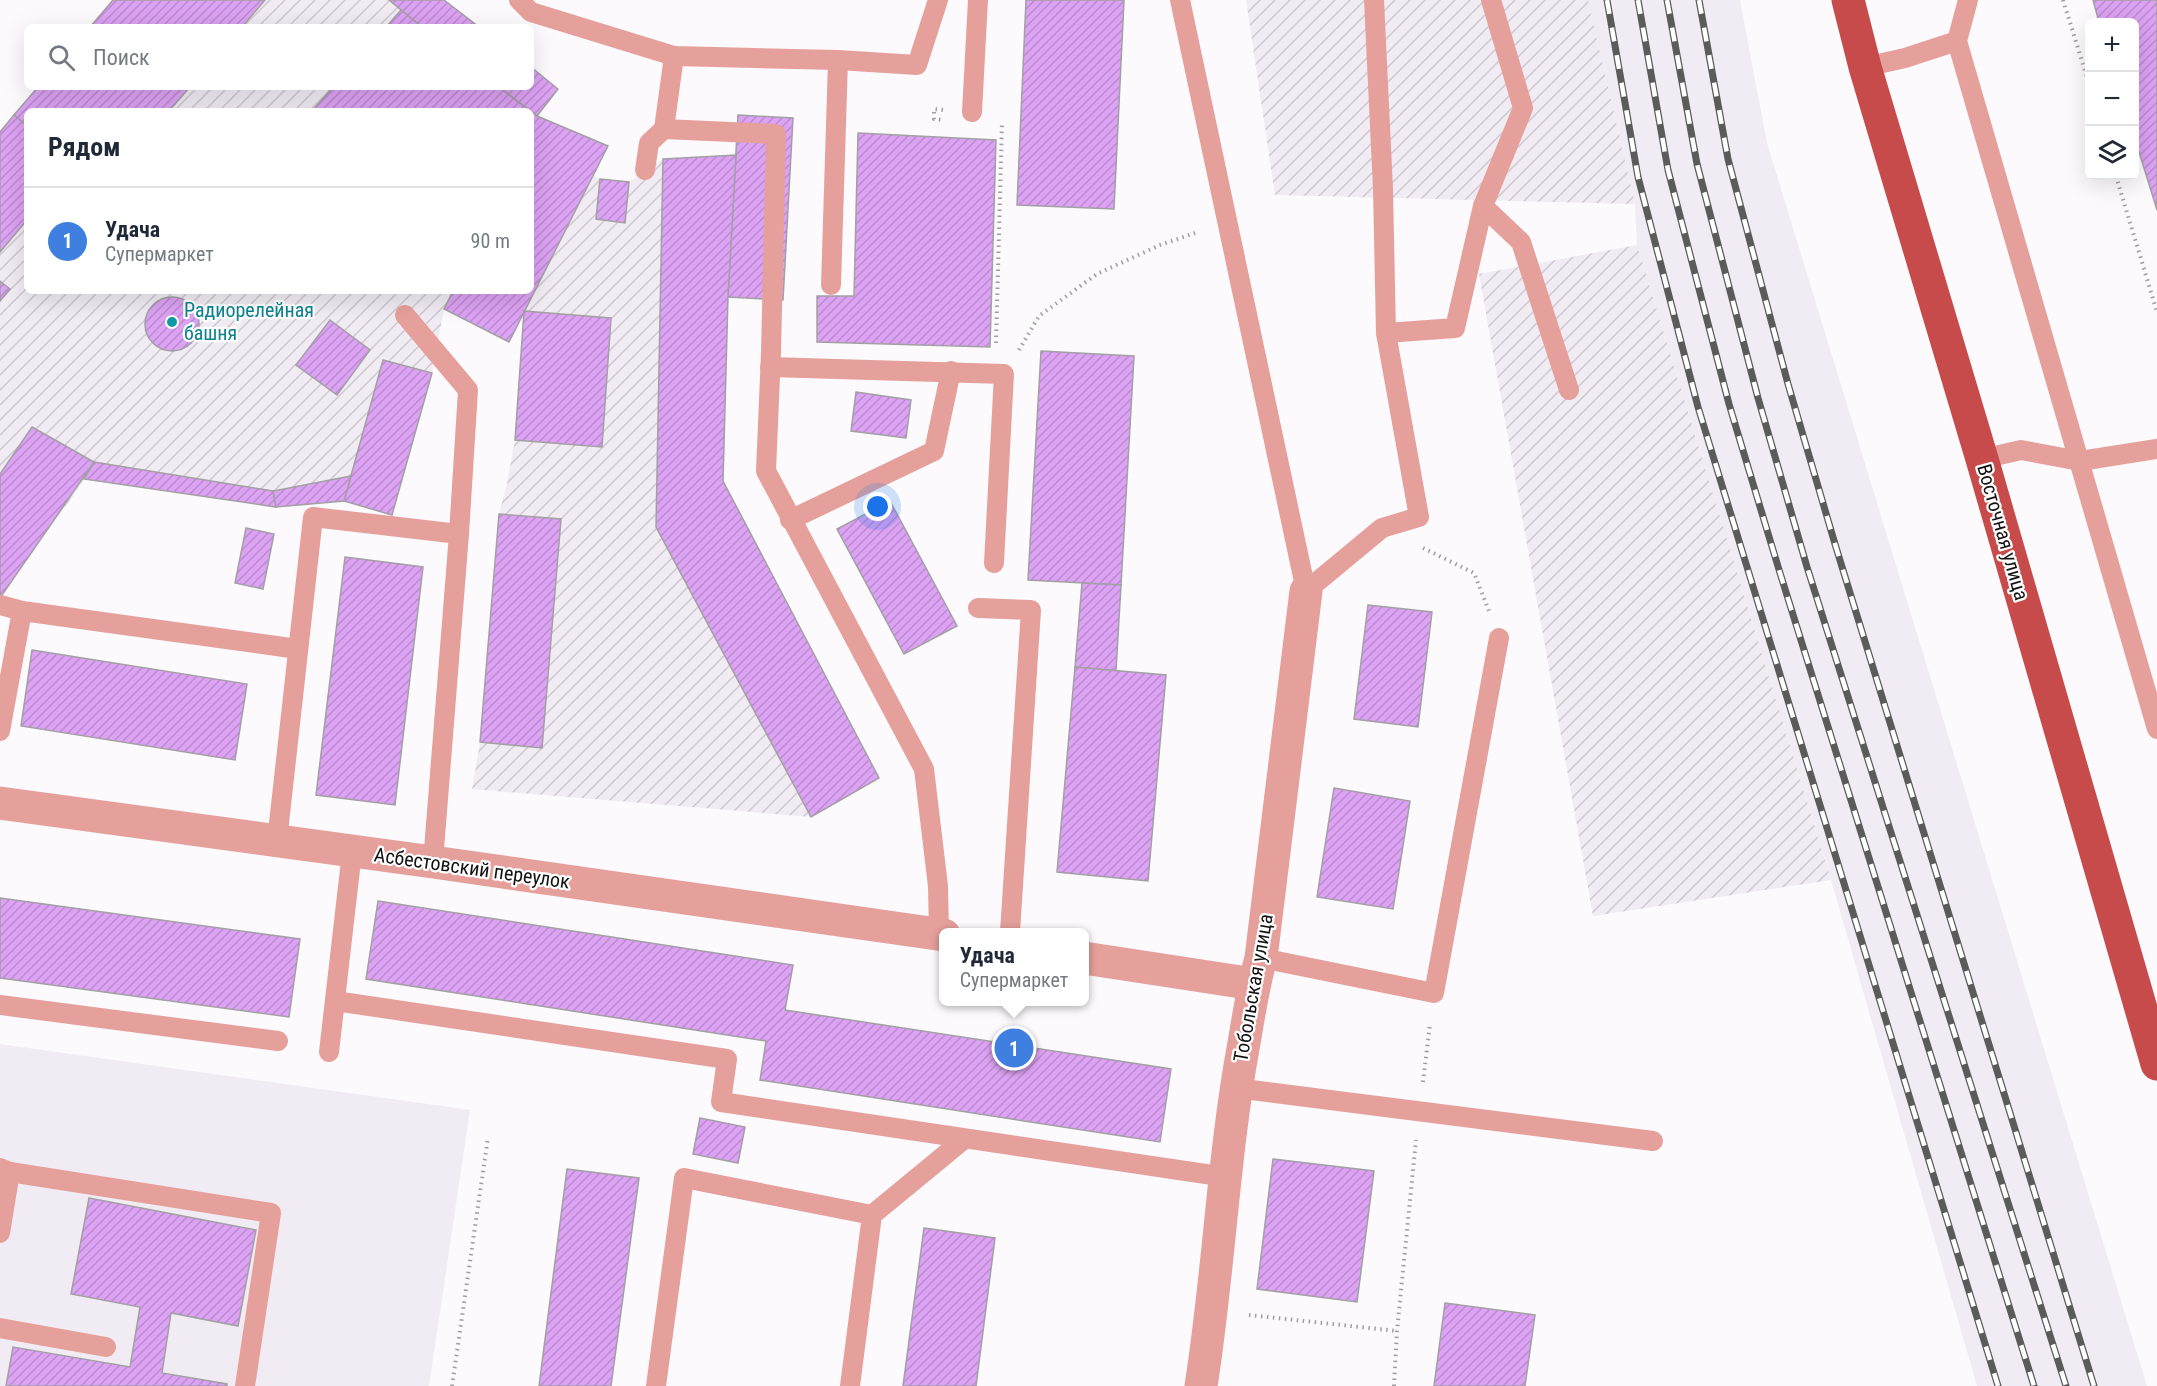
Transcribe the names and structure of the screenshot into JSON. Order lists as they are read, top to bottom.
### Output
{
  "streets": {
    "main road": ["Восточная улица"],
    "street": ["Асбестовский переулок", "Тобольская улица"]
  },
  "places": ["Радиорелейная башня"],
  "page": {
    "map_buttons": ["+", "−"],
    "search": "Поиск",
    "heading": "Рядом",
    "list": [
      {
        "mark": "1",
        "name": "Удача",
        "note": "Супермаркет",
        "value": "90 m"
      }
    ],
    "popup": ["Удача", "Супермаркет"],
    "pins": "1"
  }
}
